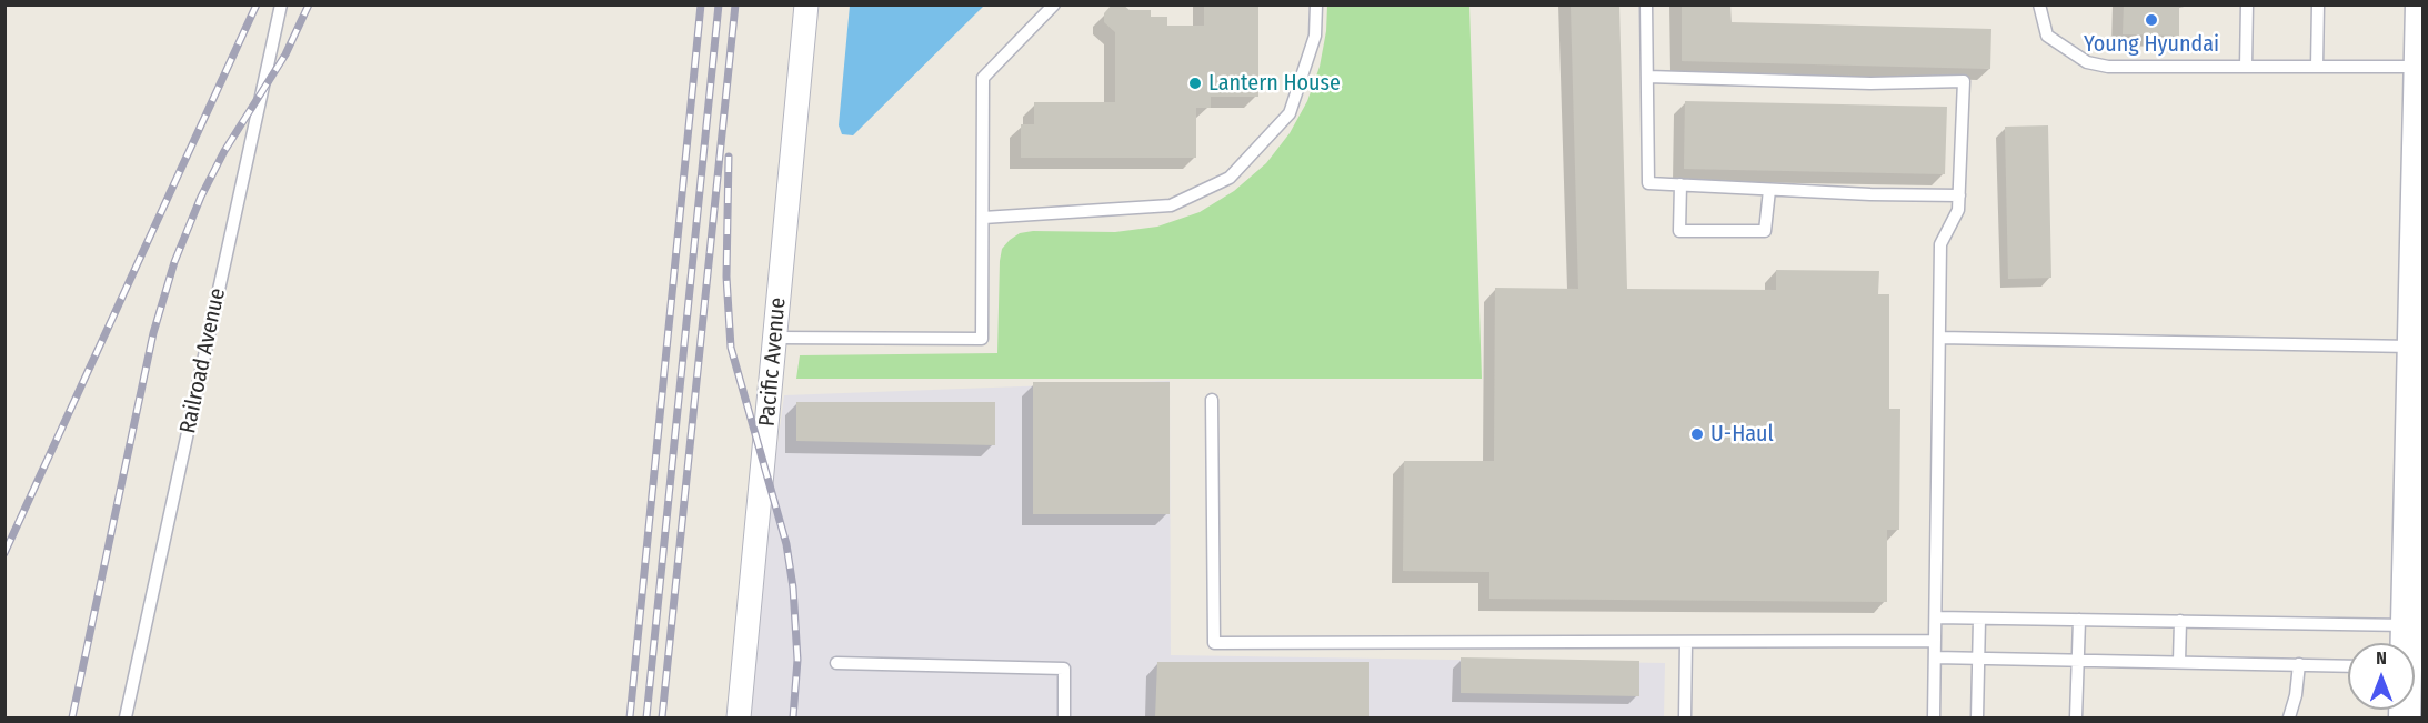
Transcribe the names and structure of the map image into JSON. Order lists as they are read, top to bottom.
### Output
{
  "streets": {
    "street": ["Pacific Avenue"],
    "lane": ["Railroad Avenue"]
  },
  "places": ["Young Hyundai", "Lantern House", "U-Haul"],
  "north": "top"
}
